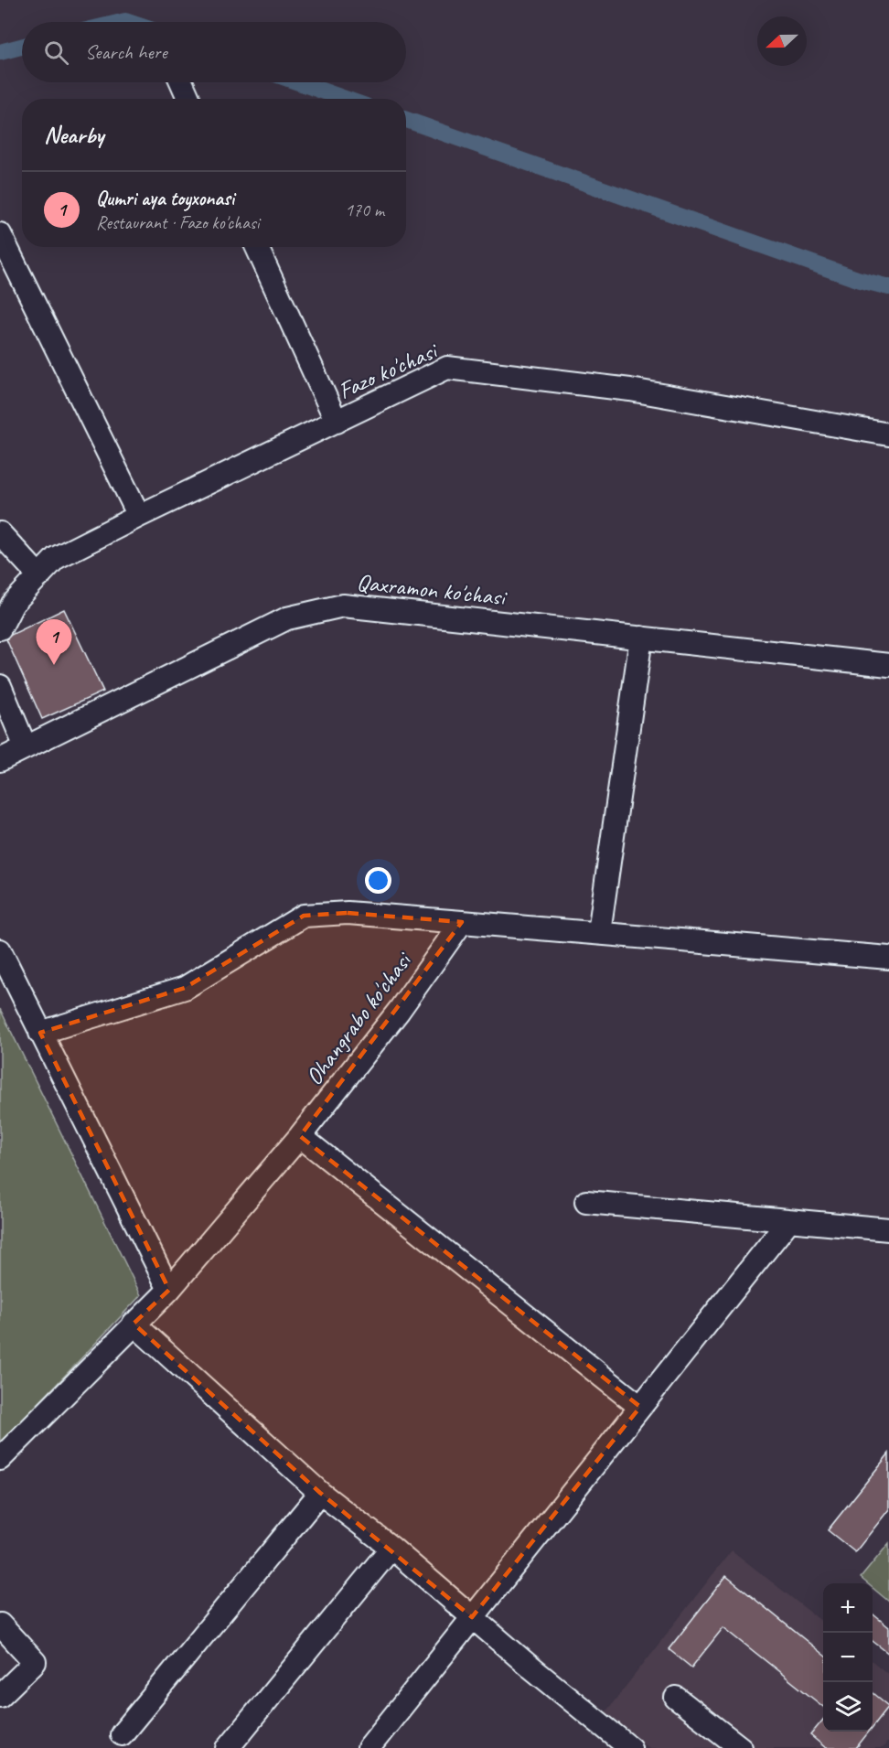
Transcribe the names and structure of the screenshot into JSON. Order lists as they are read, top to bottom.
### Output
{
  "streets": {
    "street": ["Fazo ko'chasi", "Qaxramon ko'chasi", "Ohangrabo ko'chasi"]
  },
  "north": "left",
  "page": {
    "search": "Search here",
    "heading": "Nearby",
    "list": [
      {
        "mark": "1",
        "name": "Qumri aya toyxonasi",
        "note": "Restaurant · Fazo ko'chasi",
        "value": "170 m"
      }
    ],
    "pins": "1",
    "map_buttons": ["+", "−"]
  }
}
